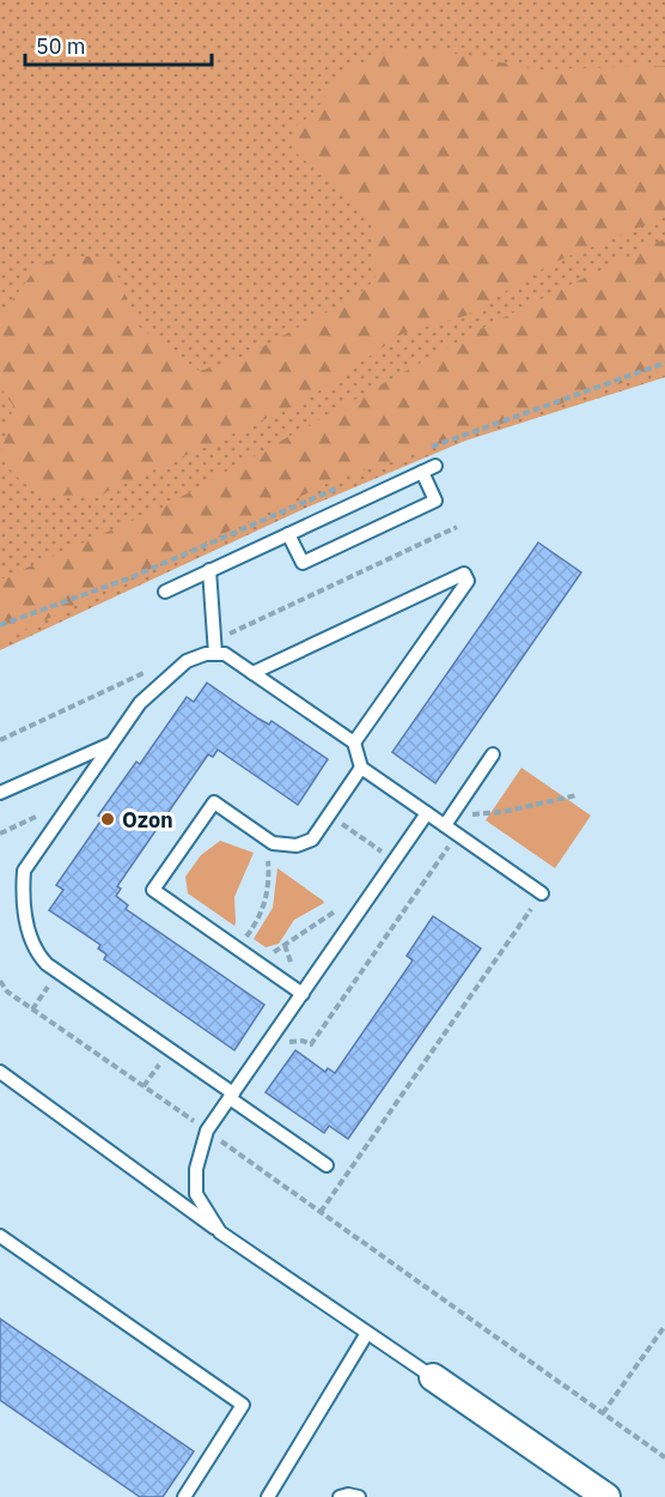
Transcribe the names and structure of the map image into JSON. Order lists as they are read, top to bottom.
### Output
{
  "places": ["Ozon"],
  "scale_bar": "50 m"
}
